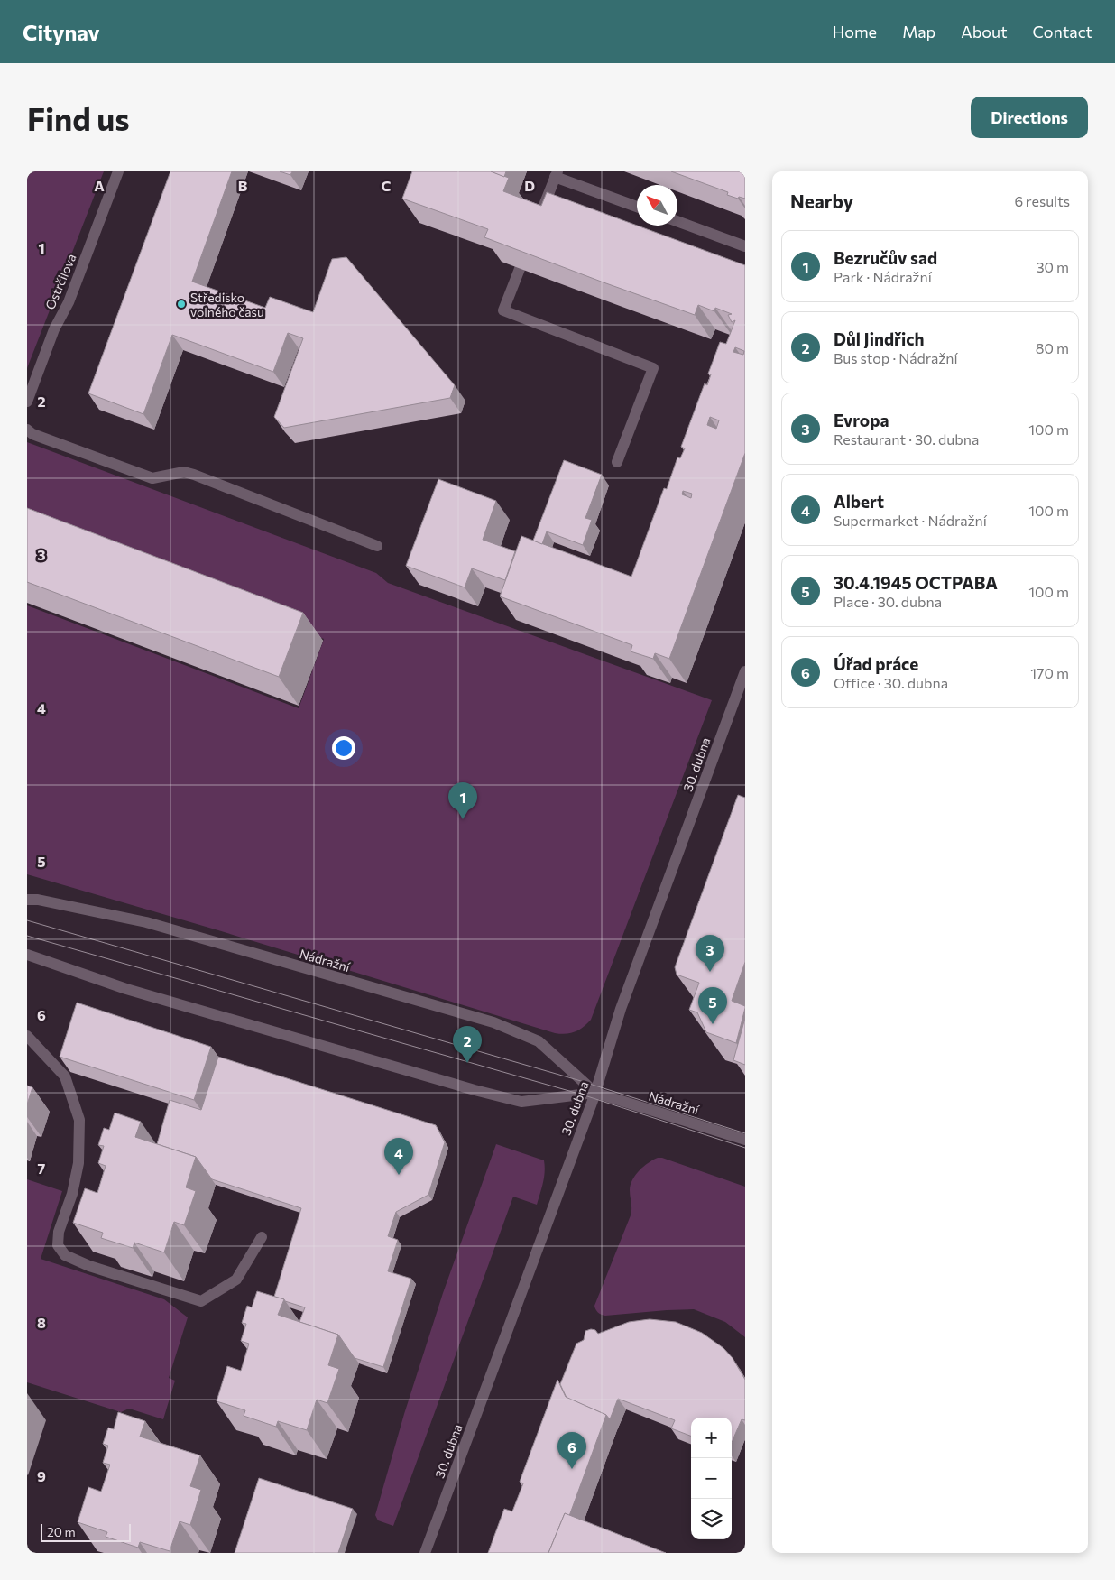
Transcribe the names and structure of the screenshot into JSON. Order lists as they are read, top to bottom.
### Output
{
  "streets": {
    "street": ["Ostrčilova", "30. dubna", "Nádražní"]
  },
  "crossings": [
    ["30. dubna", "Nádražní"]
  ],
  "places": ["Středisko volného času"],
  "scale_bar": "20 m",
  "north": "top left",
  "page": {
    "header": "Citynav",
    "nav": [
      "Home",
      "Map",
      "About",
      "Contact"
    ],
    "buttons": "Directions",
    "title": "Find us",
    "heading": ["Nearby", "6 results"],
    "list": [
      {
        "mark": "1",
        "name": "Bezručův sad",
        "note": "Park · Nádražní",
        "value": "30 m"
      },
      {
        "mark": "2",
        "name": "Důl Jindřich",
        "note": "Bus stop · Nádražní",
        "value": "80 m"
      },
      {
        "mark": "3",
        "name": "Evropa",
        "note": "Restaurant · 30. dubna",
        "value": "100 m"
      },
      {
        "mark": "4",
        "name": "Albert",
        "note": "Supermarket · Nádražní",
        "value": "100 m"
      },
      {
        "mark": "5",
        "name": "30.4.1945 ОСТРАВА",
        "note": "Place · 30. dubna",
        "value": "100 m"
      },
      {
        "mark": "6",
        "name": "Úřad práce",
        "note": "Office · 30. dubna",
        "value": "170 m"
      }
    ],
    "pins": [
      "1",
      "3",
      "5",
      "2",
      "4",
      "6"
    ],
    "map_buttons": ["+", "−"],
    "scale": "20 m"
  },
  "grid": {
    "columns": [
      "A",
      "B",
      "C",
      "D"
    ],
    "rows": [
      "1",
      "2",
      "3",
      "4",
      "5",
      "6",
      "7",
      "8",
      "9"
    ]
  }
}
